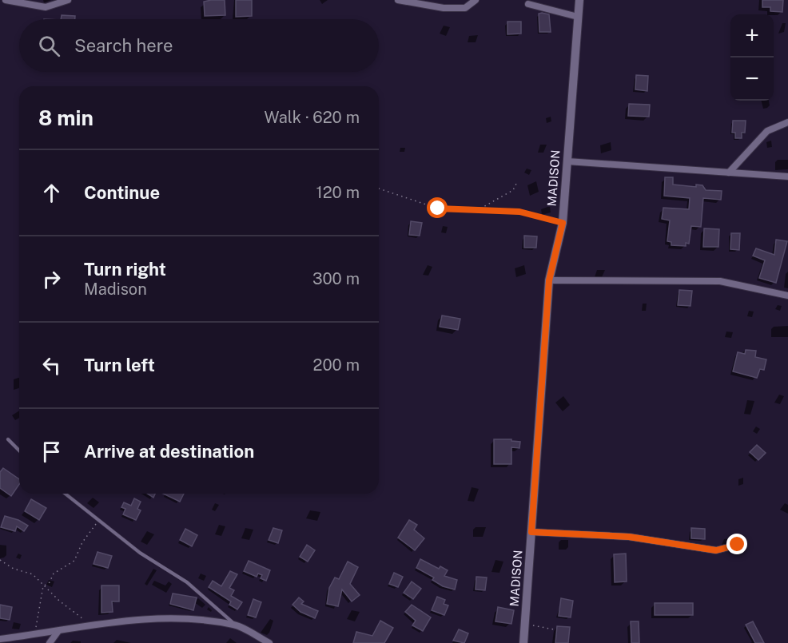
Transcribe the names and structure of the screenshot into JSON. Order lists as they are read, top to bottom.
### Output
{
  "streets": {
    "street": ["MADISON"]
  },
  "page": {
    "map_buttons": ["+", "−"],
    "search": "Search here",
    "heading": ["8 min", "Walk · 620 m"],
    "list": [
      ["Continue", "120 m"],
      ["Turn right", "Madison", "300 m"],
      ["Turn left", "200 m"],
      "Arrive at destination"
    ]
  }
}
